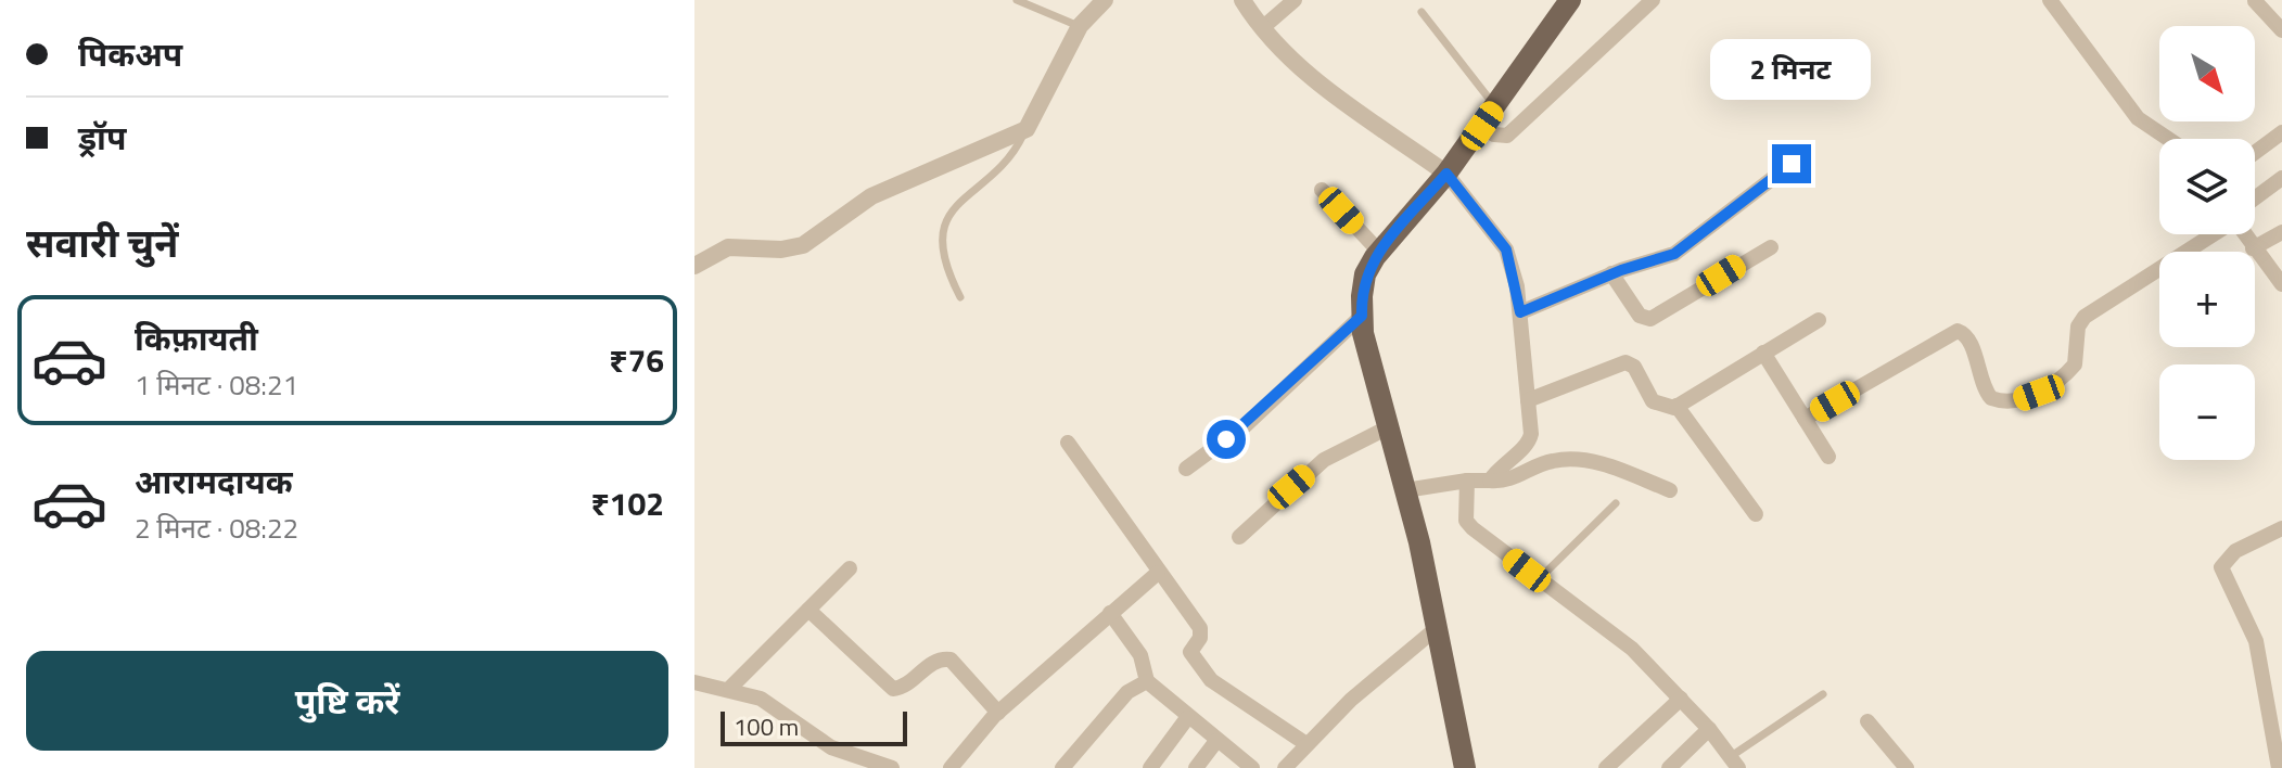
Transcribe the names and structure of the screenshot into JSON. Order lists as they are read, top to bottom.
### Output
{
  "scale_bar": "100 m",
  "north": "bottom right",
  "page": {
    "banner": ["पिकअप", "ड्रॉप"],
    "map_buttons": ["+", "−"],
    "bubble": "2 मिनट",
    "heading": "सवारी चुनें",
    "list": [
      {
        "name": "किफ़ायती",
        "note": "1 मिनट · 08:21",
        "value": "₹76"
      },
      {
        "name": "आरामदायक",
        "note": "2 मिनट · 08:22",
        "value": "₹102"
      }
    ],
    "buttons": "पुष्टि करें",
    "scale": "100 m"
  }
}
